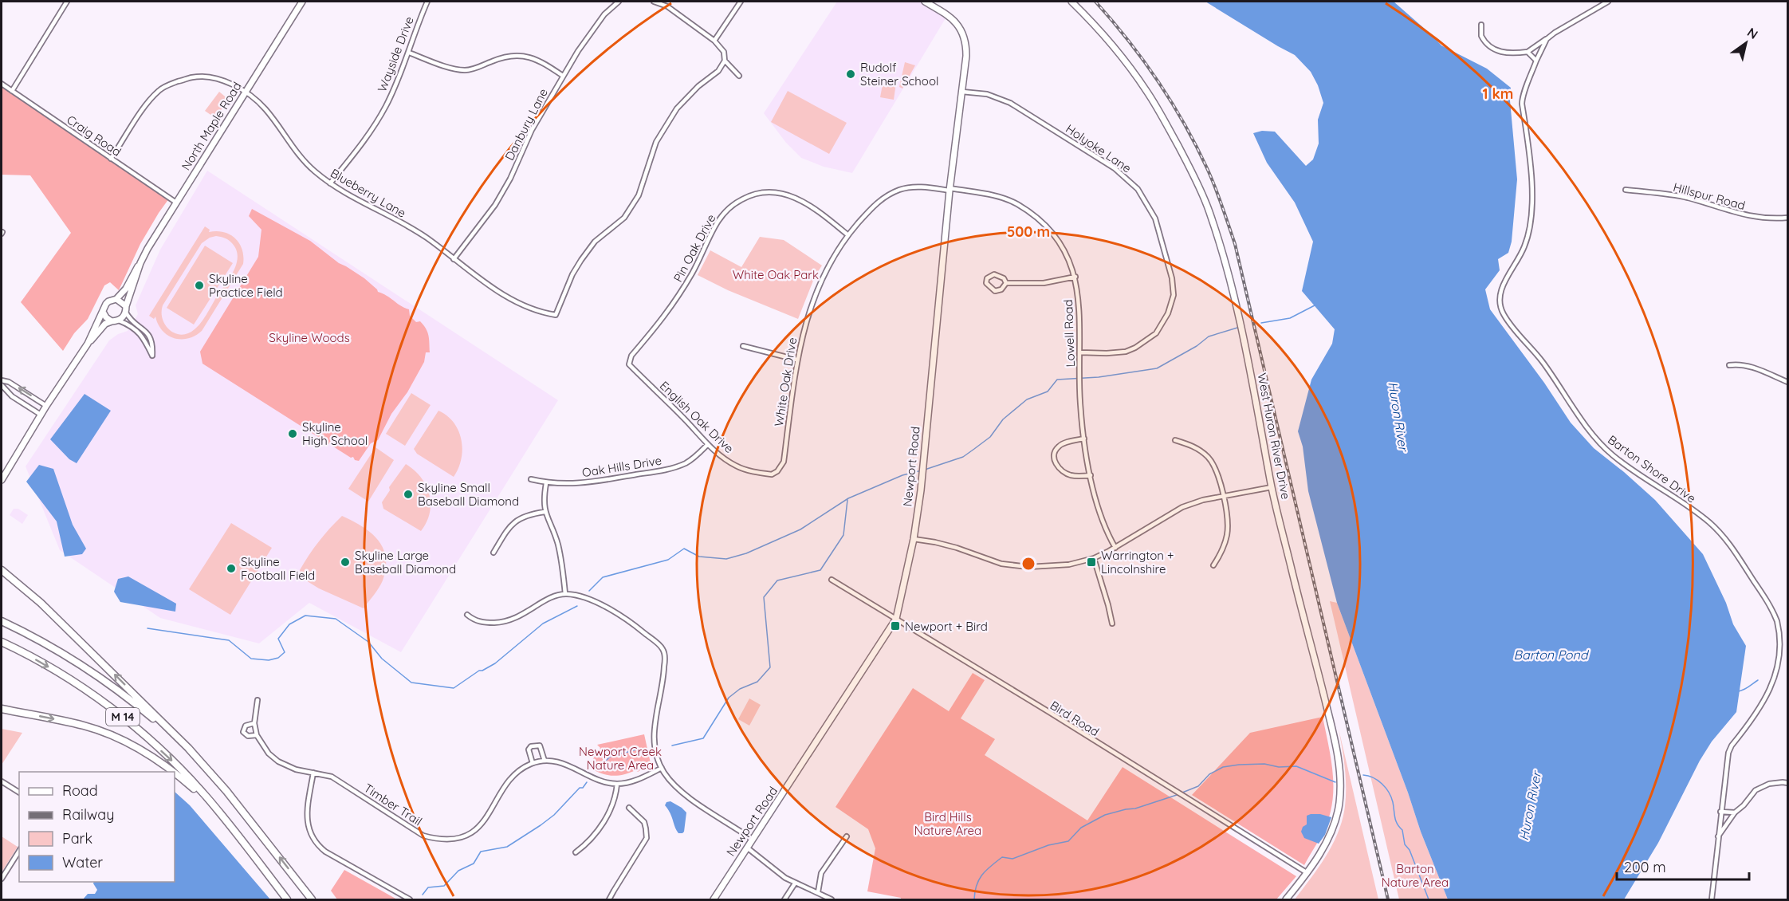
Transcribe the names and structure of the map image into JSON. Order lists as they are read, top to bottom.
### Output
{
  "streets": {
    "highway": ["M 14"],
    "street": [
      "Wayside Drive",
      "Danbury Lane",
      "North Maple Road",
      "Craig Road",
      "Holyoke Lane",
      "Blueberry Lane",
      "Hillspur Road",
      "Pin Oak Drive",
      "Lowell Road",
      "White Oak Drive",
      "English Oak Drive",
      "West Huron River Drive",
      "Oak Hills Drive",
      "Newport Road",
      "Barton Shore Drive",
      "Bird Road",
      "Timber Trail"
    ]
  },
  "crossings": [
    ["Wayside Drive", "Blueberry Lane"],
    ["Danbury Lane", "Blueberry Lane"],
    ["North Maple Road", "Craig Road"],
    ["North Maple Road", "Blueberry Lane"],
    ["Craig Road", "Blueberry Lane"],
    ["Holyoke Lane", "Lowell Road"],
    ["Holyoke Lane", "Newport Road"],
    ["Pin Oak Drive", "White Oak Drive"],
    ["Pin Oak Drive", "English Oak Drive"],
    ["Lowell Road", "White Oak Drive"],
    ["Lowell Road", "Newport Road"],
    ["White Oak Drive", "English Oak Drive"],
    ["White Oak Drive", "Newport Road"],
    ["English Oak Drive", "Oak Hills Drive"],
    ["West Huron River Drive", "Bird Road"],
    ["Newport Road", "Bird Road"]
  ],
  "water": ["Huron River", "Barton Pond"],
  "parks": [
    "White Oak Park",
    "Skyline Woods",
    "Newport Creek Nature Area",
    "Bird Hills Nature Area",
    "Barton Nature Area"
  ],
  "places": {
    "other": [
      "Rudolf Steiner School",
      "Skyline Practice Field",
      "Skyline High School",
      "Skyline Small Baseball Diamond",
      "Skyline Large Baseball Diamond",
      "Skyline Football Field"
    ],
    "transit": ["Warrington + Lincolnshire", "Newport + Bird"]
  },
  "legend": [
    "Road",
    "Railway",
    "Park",
    "Water"
  ],
  "scale_bar": "200 m",
  "north": "top right",
  "rings": ["1 km", "500 m"]
}
